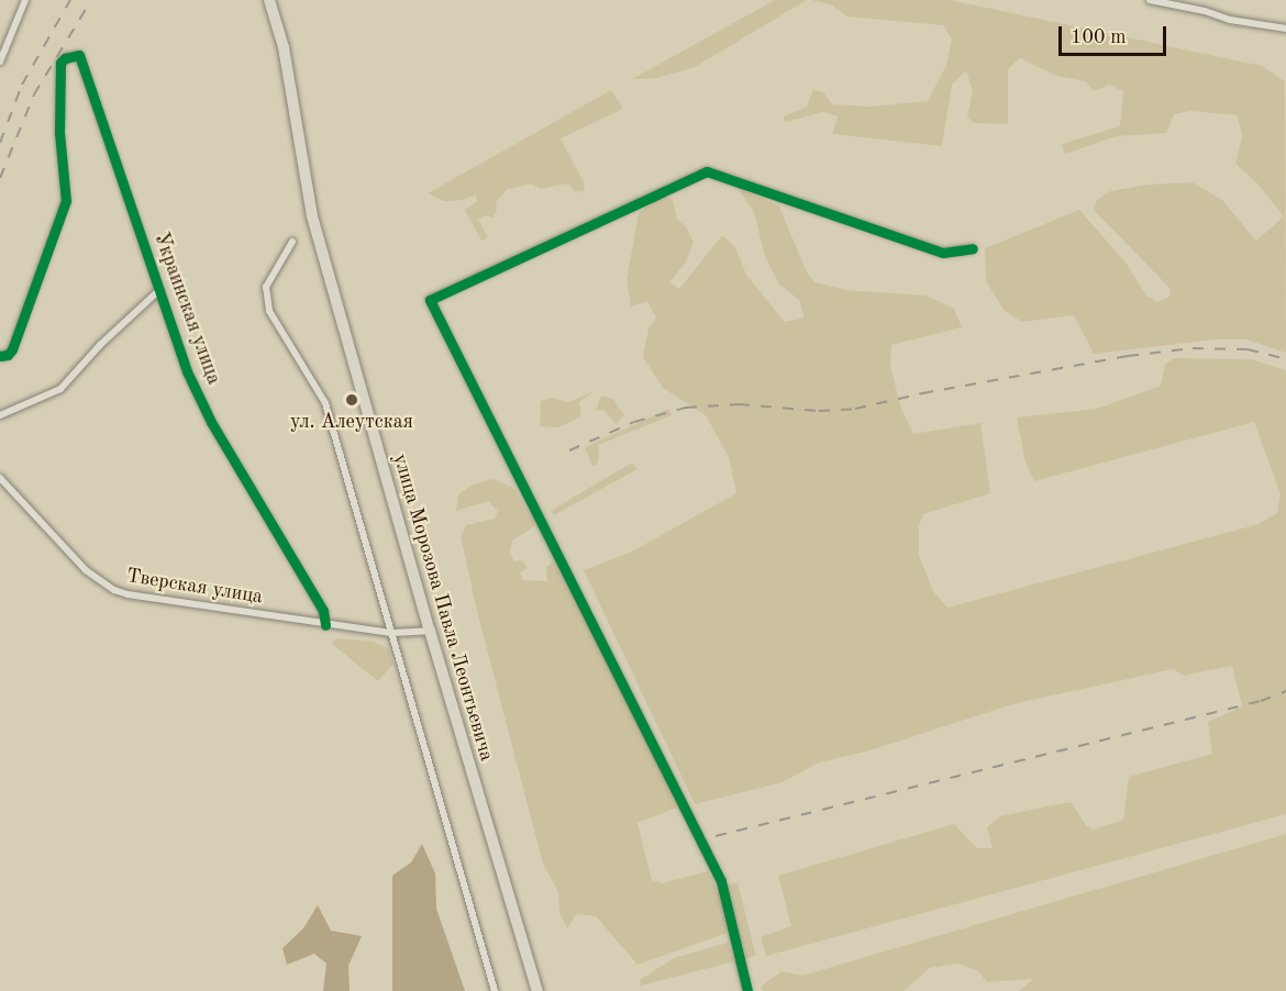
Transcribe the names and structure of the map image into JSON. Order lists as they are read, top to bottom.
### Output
{
  "streets": {
    "main road": ["улица Морозова Павла Леонтьевича"],
    "street": ["Украинская улица", "Тверская улица"]
  },
  "crossings": [
    ["Украинская улица", "Тверская улица"],
    ["Тверская улица", "улица Морозова Павла Леонтьевича"]
  ],
  "places": ["ул. Алеутская"],
  "scale_bar": "100 m"
}
